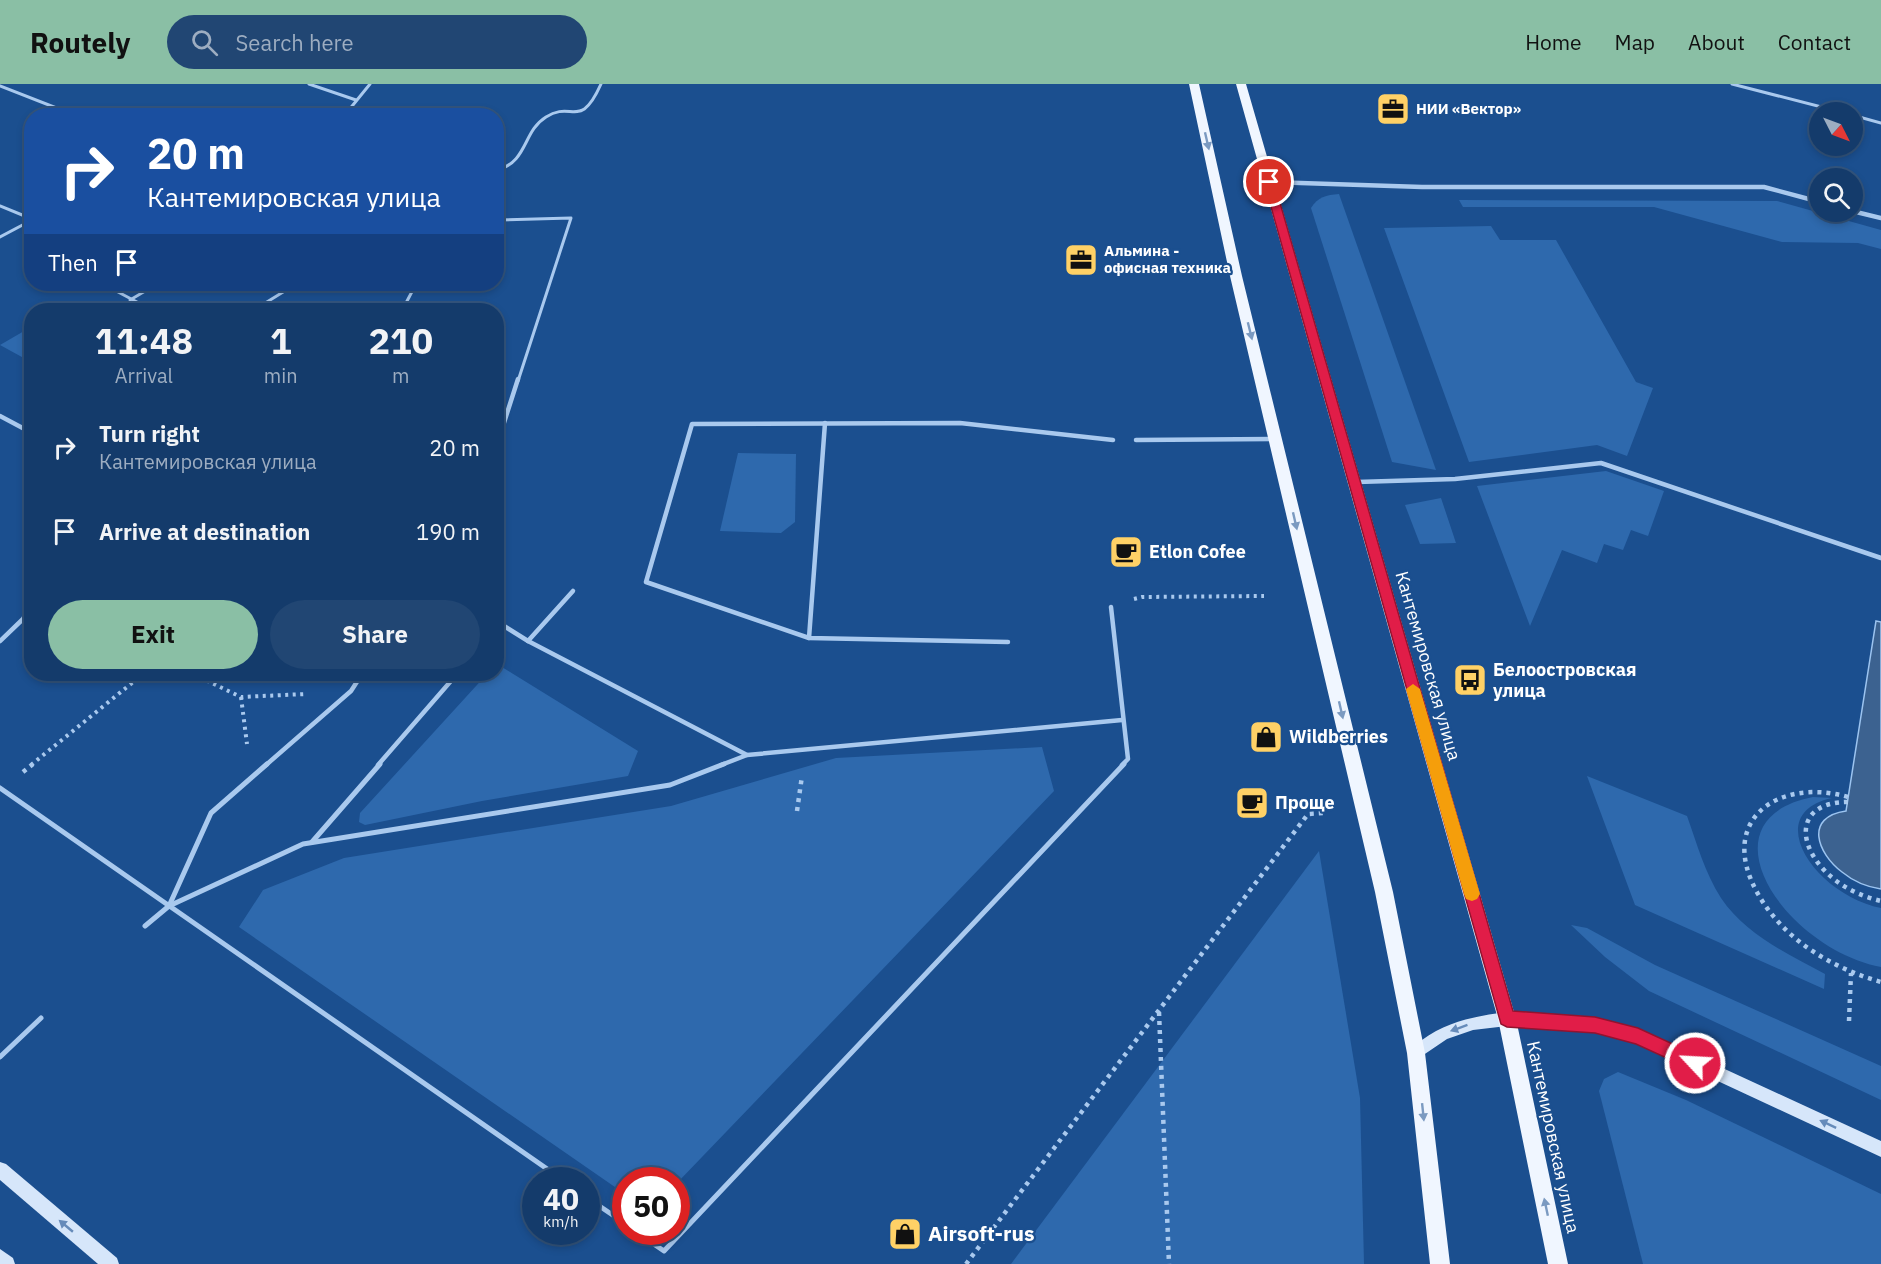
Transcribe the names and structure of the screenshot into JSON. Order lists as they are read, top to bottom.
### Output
{
  "streets": {
    "main road": ["Кантемировская улица"]
  },
  "places": {
    "office": ["НИИ «Вектор»", "Альмина - офисная техника"],
    "cafe": ["Etlon Cofee", "Проще"],
    "bus stop": ["Белоостровская улица"],
    "shop": ["Wildberries", "Airsoft-rus"]
  },
  "north": "bottom right",
  "page": {
    "header": "Routely",
    "search": "Search here",
    "nav": [
      "Home",
      "Map",
      "About",
      "Contact"
    ],
    "turn": ["20 m", "Кантемировская улица"],
    "then": "Then",
    "eta": [
      "11:48",
      "Arrival",
      "1",
      "min",
      "210",
      "m"
    ],
    "list": [
      {
        "name": "Turn right",
        "note": "Кантемировская улица",
        "value": "20 m"
      },
      {
        "name": "Arrive at destination",
        "value": "190 m"
      }
    ],
    "buttons": ["Exit", "Share"],
    "speed": "40 km/h",
    "limit": "50"
  }
}
